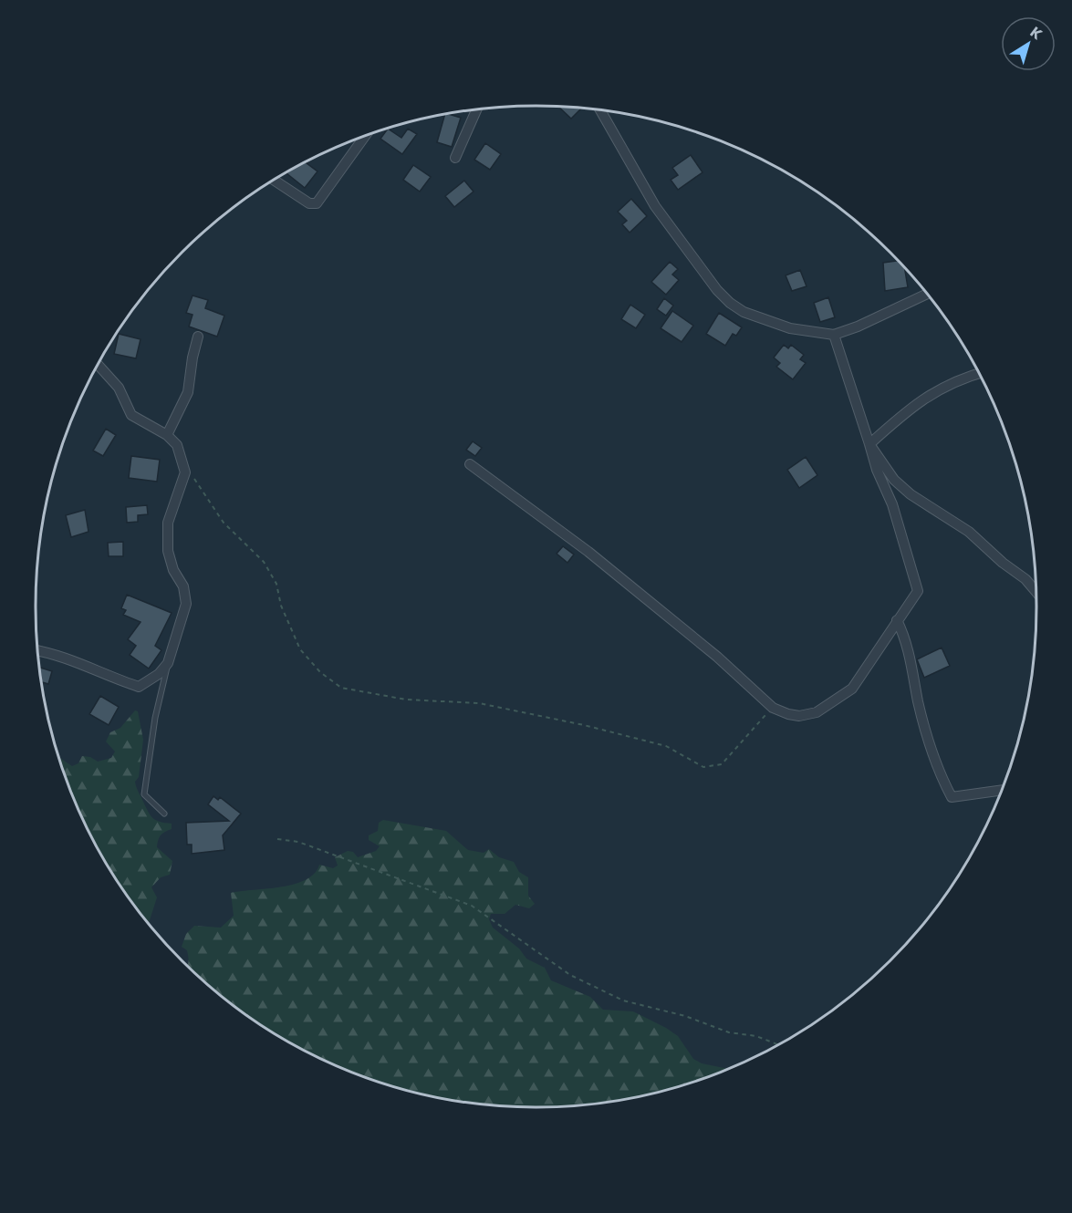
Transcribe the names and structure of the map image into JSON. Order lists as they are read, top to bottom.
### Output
{
  "north": "top right"
}
